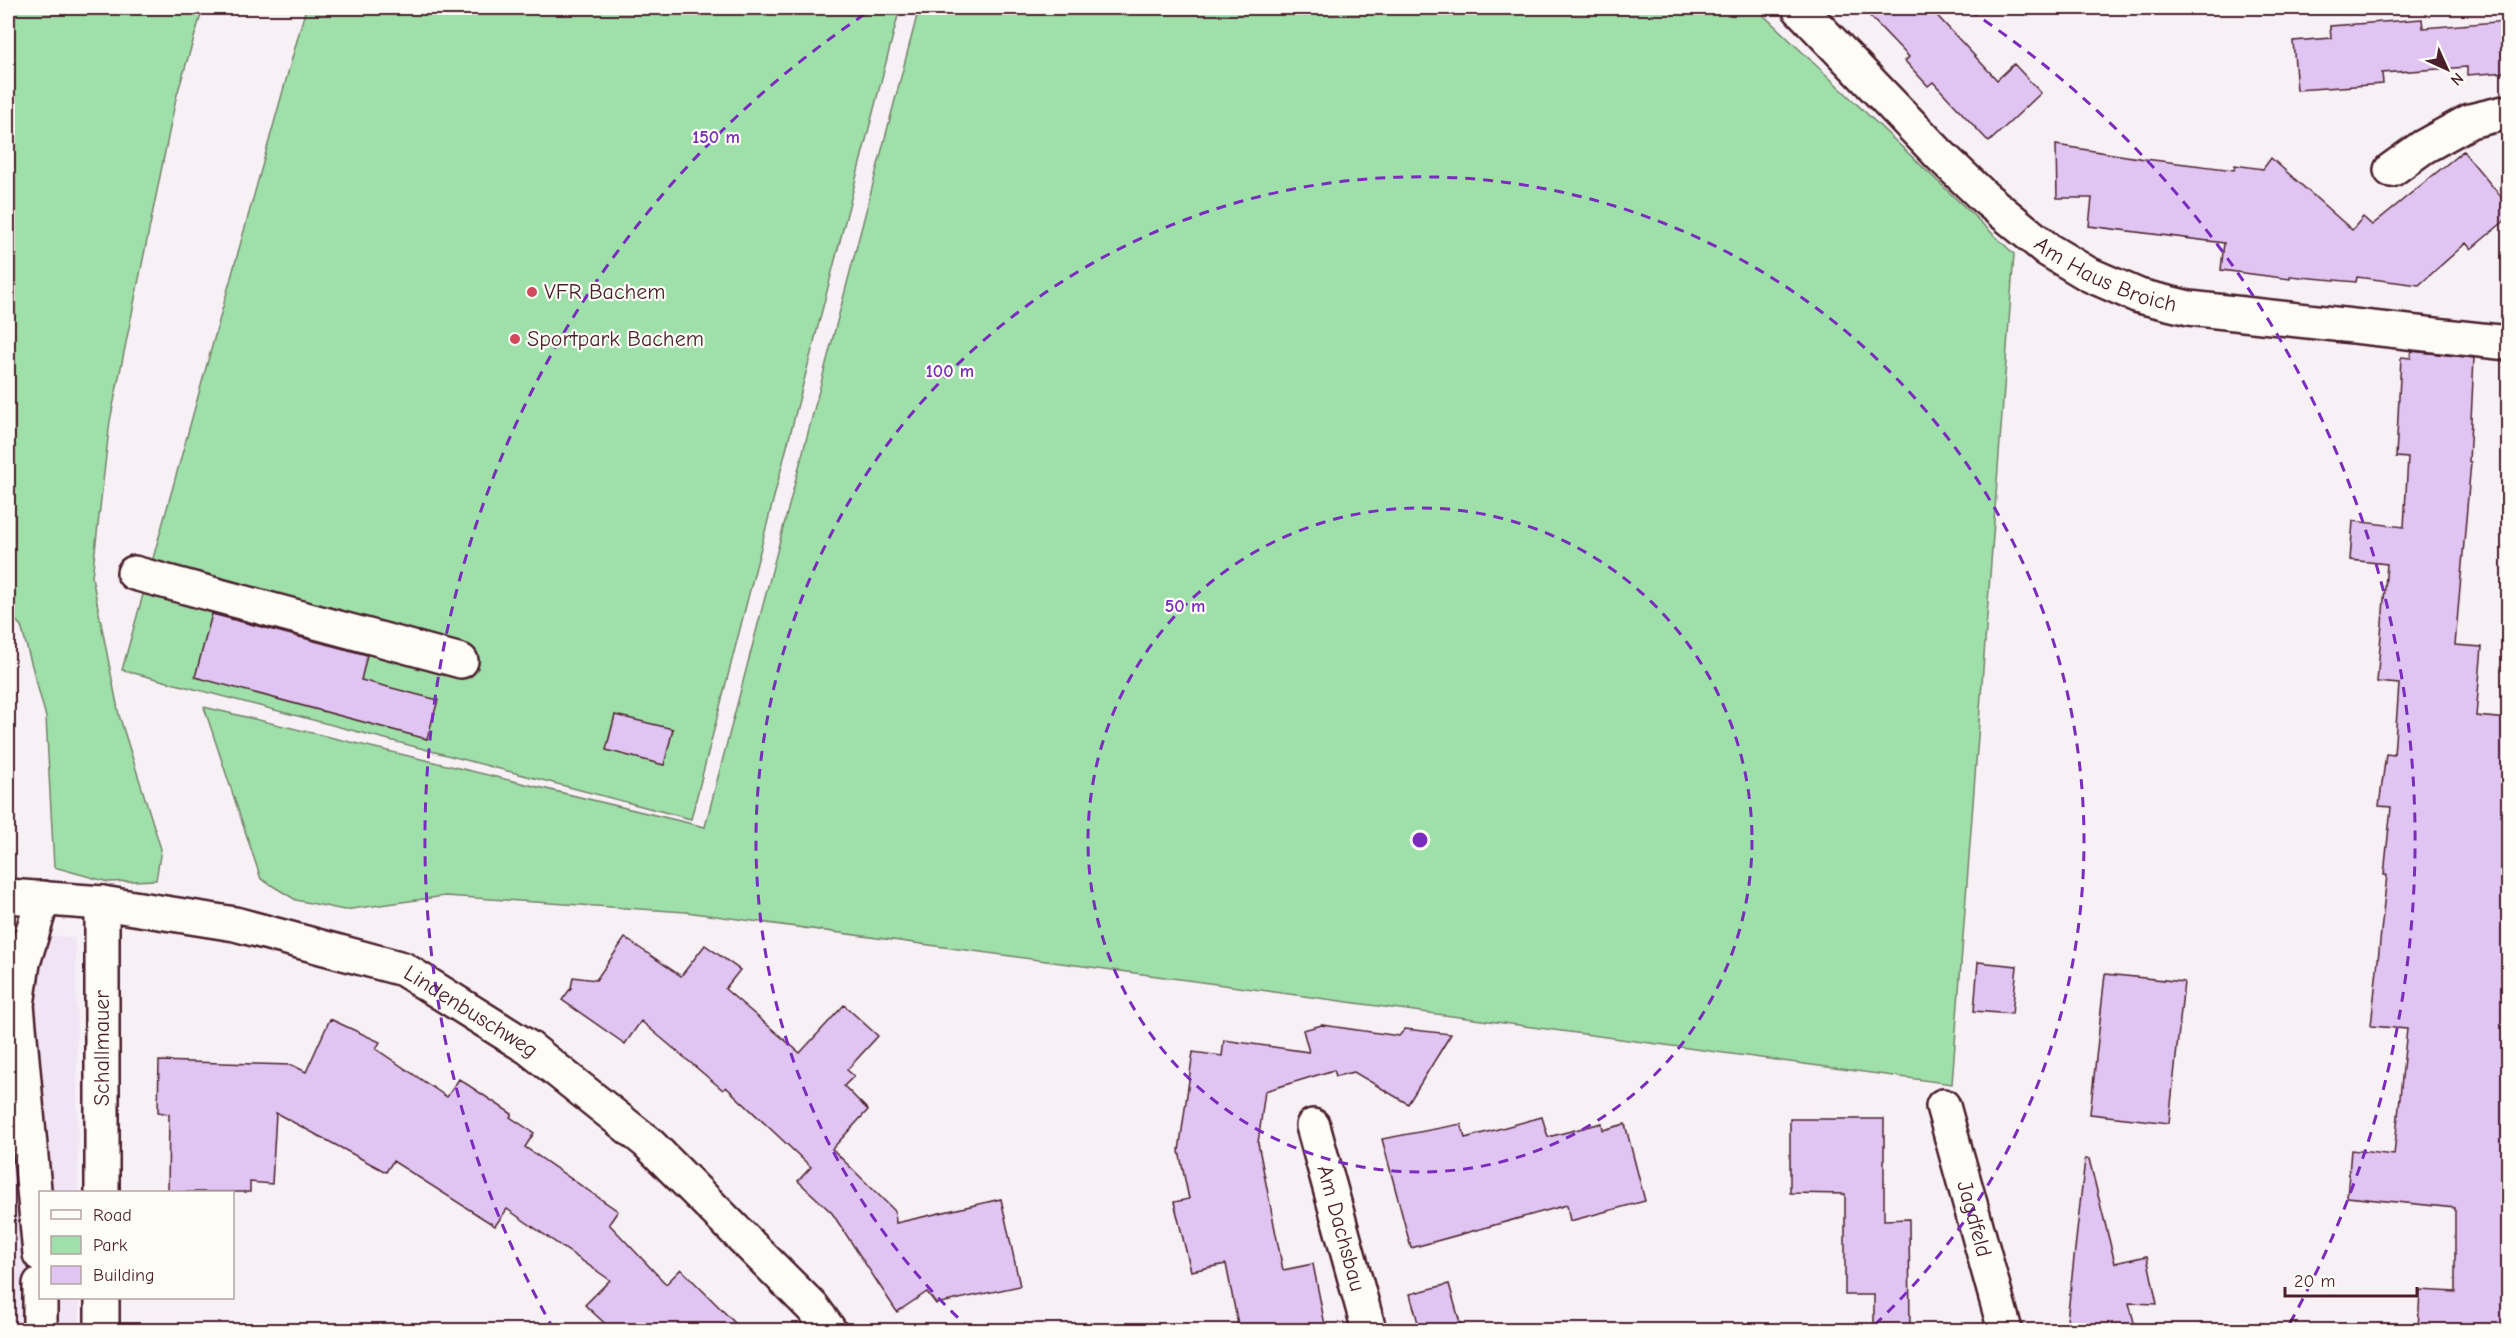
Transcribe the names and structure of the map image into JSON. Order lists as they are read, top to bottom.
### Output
{
  "streets": {
    "street": [
      "Am Haus Broich",
      "Lindenbuschweg",
      "Schallmauer",
      "Jagdfeld",
      "Am Dachsbau"
    ]
  },
  "crossings": [
    ["Lindenbuschweg", "Schallmauer"]
  ],
  "places": ["VFR Bachem", "Sportpark Bachem"],
  "legend": ["Road", "Park", "Building"],
  "scale_bar": "20 m",
  "north": "bottom right",
  "rings": ["150 m", "100 m", "50 m"]
}
